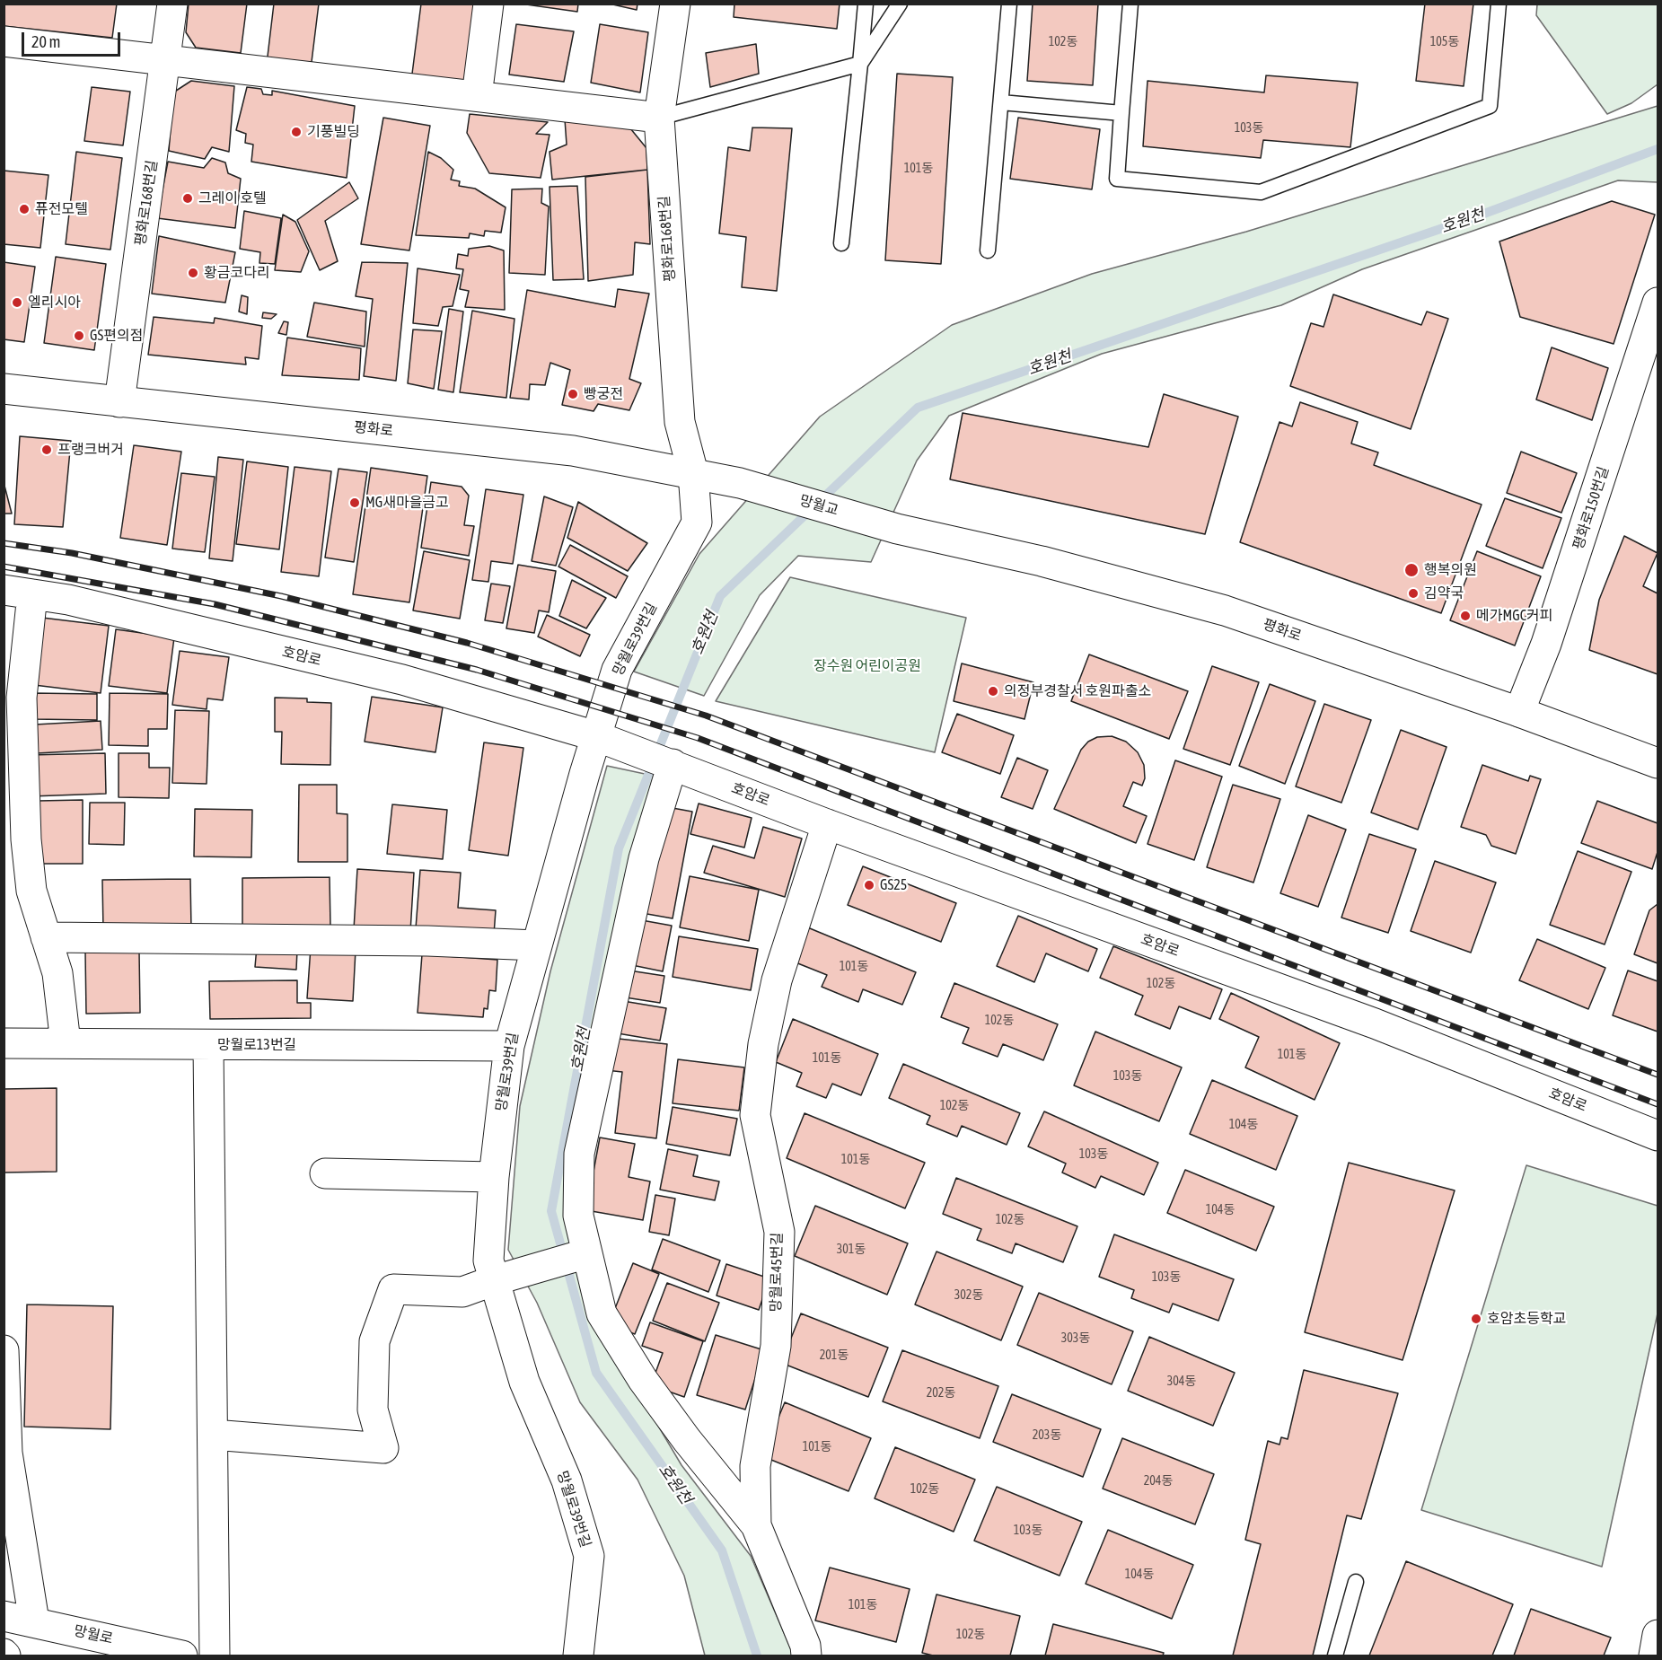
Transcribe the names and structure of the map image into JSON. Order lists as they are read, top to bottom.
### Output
{
  "streets": {
    "street": [
      "평화로168번길",
      "평화로",
      "망월교",
      "평화로150번길",
      "망월로39번길",
      "호암로",
      "망월로13번길",
      "망월로45번길",
      "망월로"
    ]
  },
  "crossings": [
    ["평화로168번길", "평화로"],
    ["평화로168번길", "망월로39번길"],
    ["평화로", "망월교"],
    ["평화로", "평화로150번길"],
    ["평화로", "망월로39번길"],
    ["망월로39번길", "호암로"],
    ["망월로39번길", "망월로13번길"],
    ["호암로", "망월로45번길"]
  ],
  "water": ["호원천"],
  "parks": ["장수원 어린이공원"],
  "places": [
    "기풍빌딩",
    "그레이 호텔",
    "퓨전모텔",
    "황금코다리",
    "엘리시아",
    "GS편의점",
    "빵궁전",
    "프랭크버거",
    "MG새마을금고",
    "행복의원",
    "김약국",
    "메가MGC커피",
    "의정부경찰서 호원파출소",
    "GS25",
    "호암초등학교"
  ],
  "house_numbers": [
    "102동",
    "105동",
    "103동",
    "101동",
    "101동",
    "102동",
    "102동",
    "101동",
    "101동",
    "103동",
    "102동",
    "104동",
    "103동",
    "101동",
    "104동",
    "102동",
    "301동",
    "103동",
    "302동",
    "303동",
    "201동",
    "304동",
    "202동",
    "203동",
    "101동",
    "204동",
    "102동",
    "103동",
    "104동",
    "101동",
    "102동"
  ],
  "scale_bar": "20 m"
}
